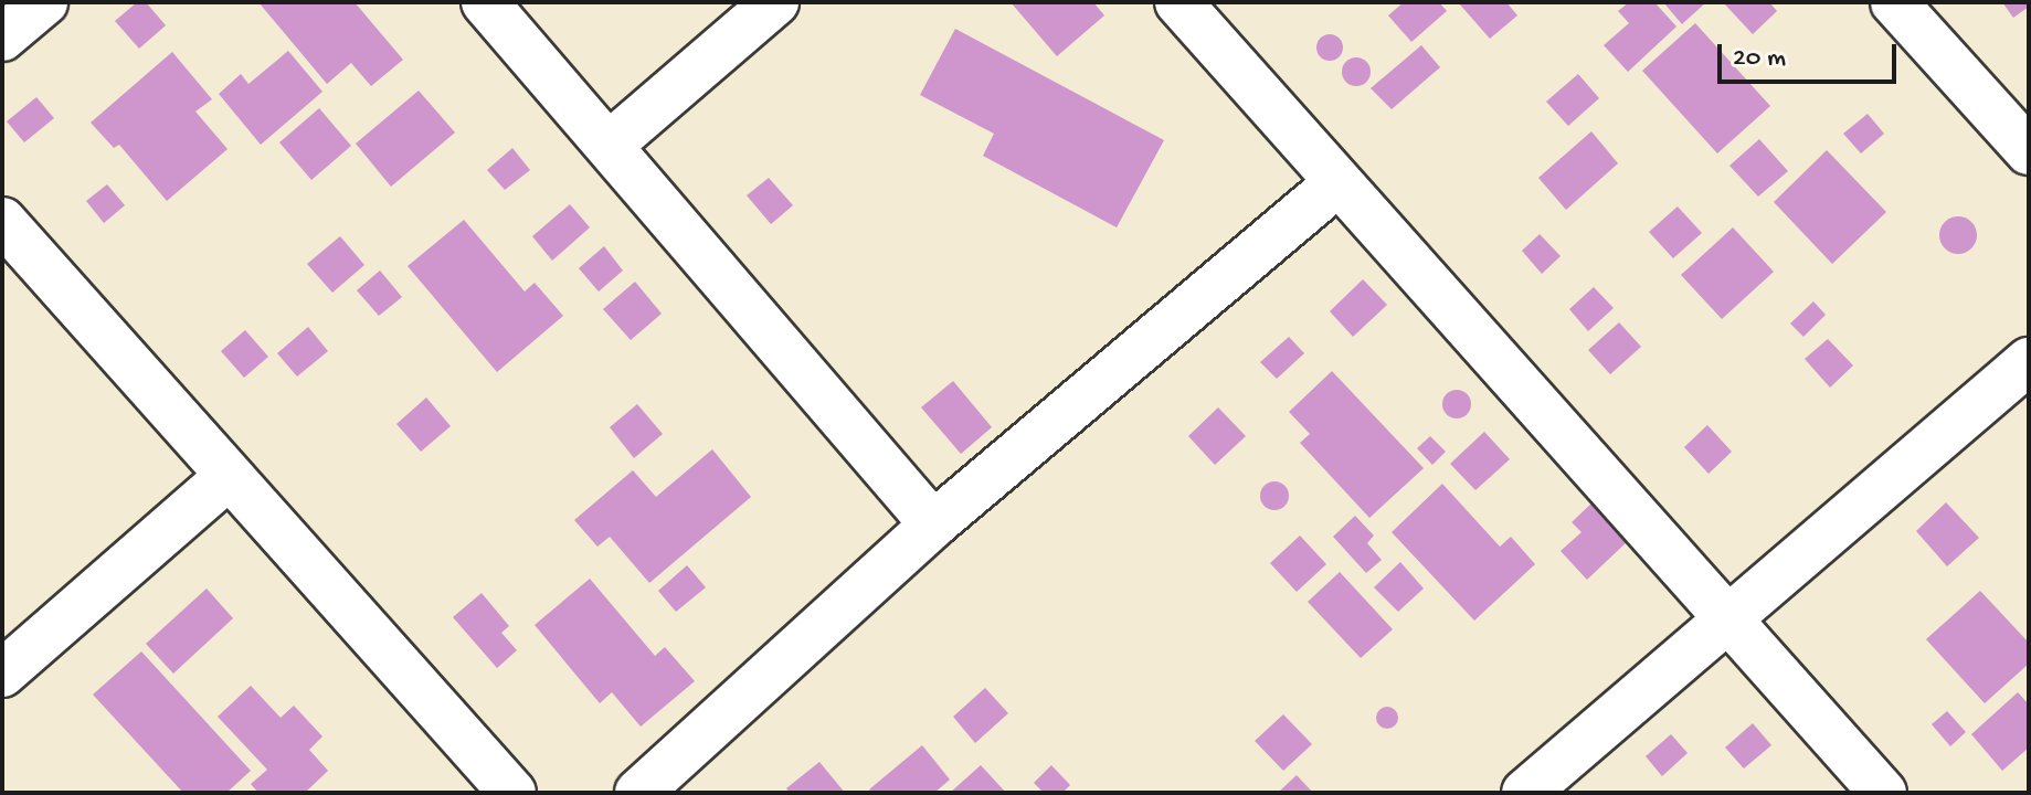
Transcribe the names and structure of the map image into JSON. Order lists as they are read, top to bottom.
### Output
{
  "scale_bar": "20 m"
}
